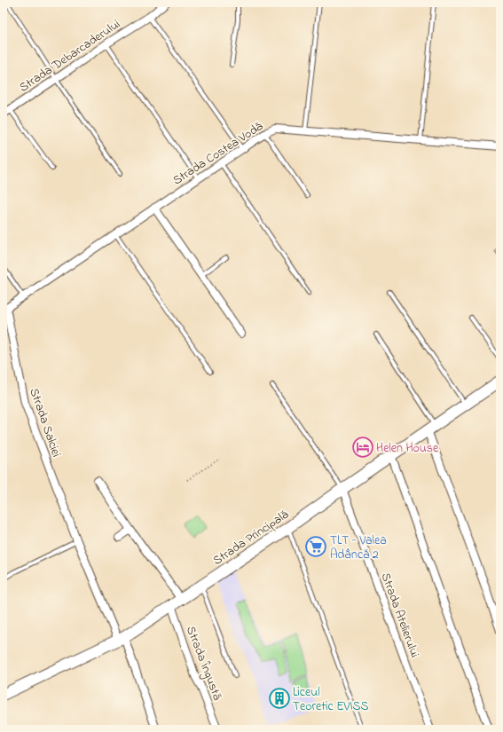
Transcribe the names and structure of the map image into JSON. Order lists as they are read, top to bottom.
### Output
{
  "streets": {
    "street": [
      "Strada Debarcaderului",
      "Strada Costea Vodă",
      "Strada Salciei",
      "Strada Principală",
      "Strada Atelierului",
      "Strada Îngustă"
    ]
  },
  "crossings": [
    ["Strada Costea Vodă", "Strada Salciei"],
    ["Strada Salciei", "Strada Principală"],
    ["Strada Principală", "Strada Atelierului"],
    ["Strada Principală", "Strada Îngustă"]
  ],
  "places": {
    "hotel": ["Helen House"],
    "supermarket": ["TLT - Valea Adâncă 2"],
    "building": ["Liceul Teoretic EVISS"]
  }
}
